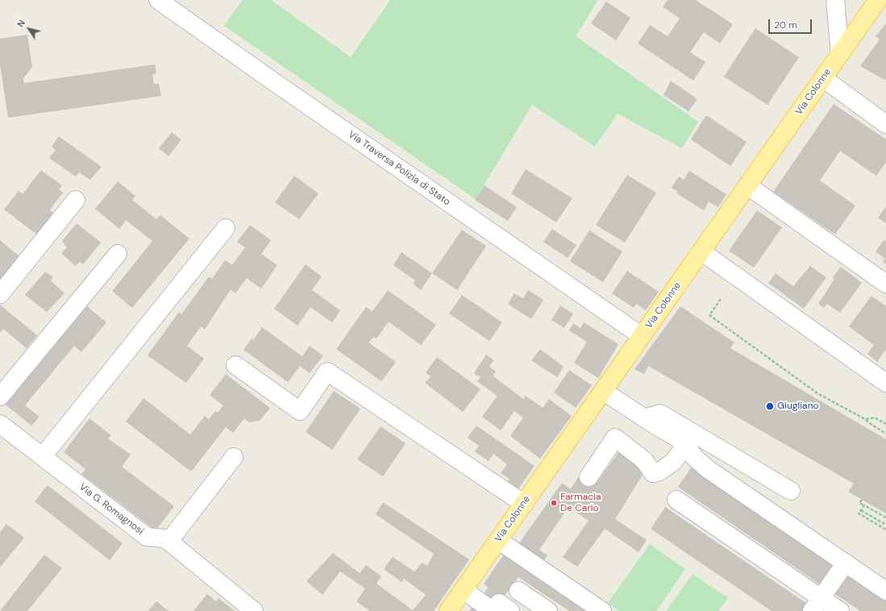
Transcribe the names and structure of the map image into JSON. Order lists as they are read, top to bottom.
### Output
{
  "streets": {
    "main road": ["Via Colonne"],
    "street": ["Via Traversa Polizia di Stato", "Via G. Romagnosi"]
  },
  "crossings": [
    ["Via Colonne", "Via Traversa Polizia di Stato"]
  ],
  "places": ["Giugliano", "Farmacia De Carlo"],
  "scale_bar": "20 m",
  "north": "top left"
}
